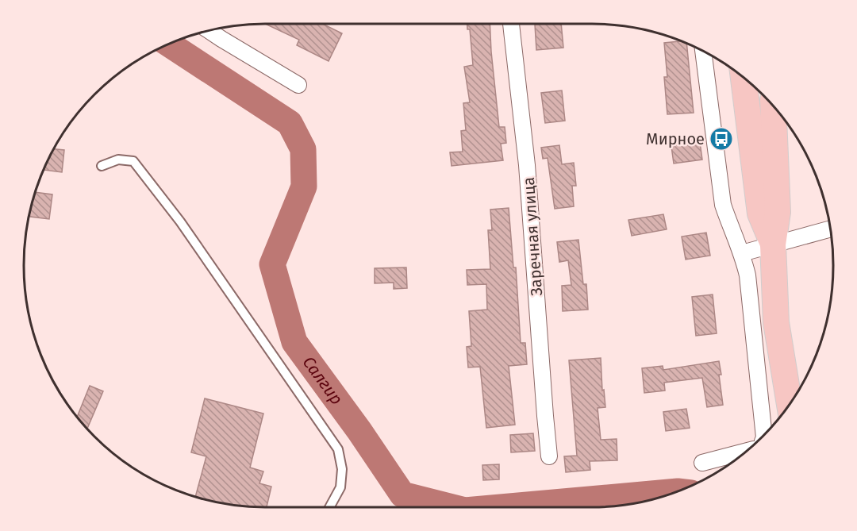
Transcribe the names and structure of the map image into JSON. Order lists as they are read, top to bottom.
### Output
{
  "streets": {
    "street": ["Заречная улица"]
  },
  "water": ["Салгир"],
  "places": {
    "bus stop": ["Мирное"]
  }
}
